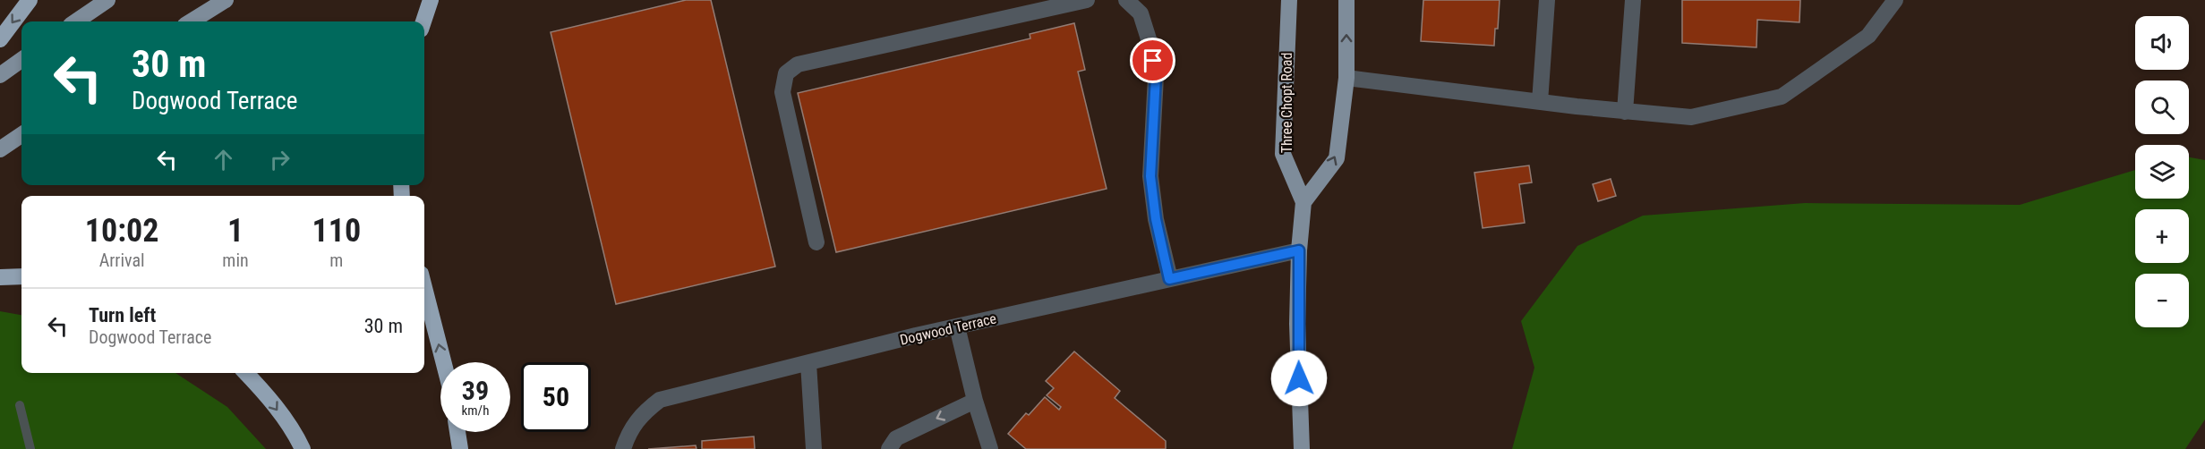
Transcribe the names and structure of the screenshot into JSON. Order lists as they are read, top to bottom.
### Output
{
  "streets": {
    "main road": ["Three Chopt Road"],
    "street": ["Dogwood Terrace"]
  },
  "crossings": [
    ["Three Chopt Road", "Dogwood Terrace"]
  ],
  "page": {
    "map_buttons": ["+", "−"],
    "turn": ["30 m", "Dogwood Terrace"],
    "eta": [
      "10:02",
      "Arrival",
      "1",
      "min",
      "110",
      "m"
    ],
    "list": [
      {
        "name": "Turn left",
        "note": "Dogwood Terrace",
        "value": "30 m"
      }
    ],
    "speed": "39 km/h",
    "limit": "50"
  }
}
